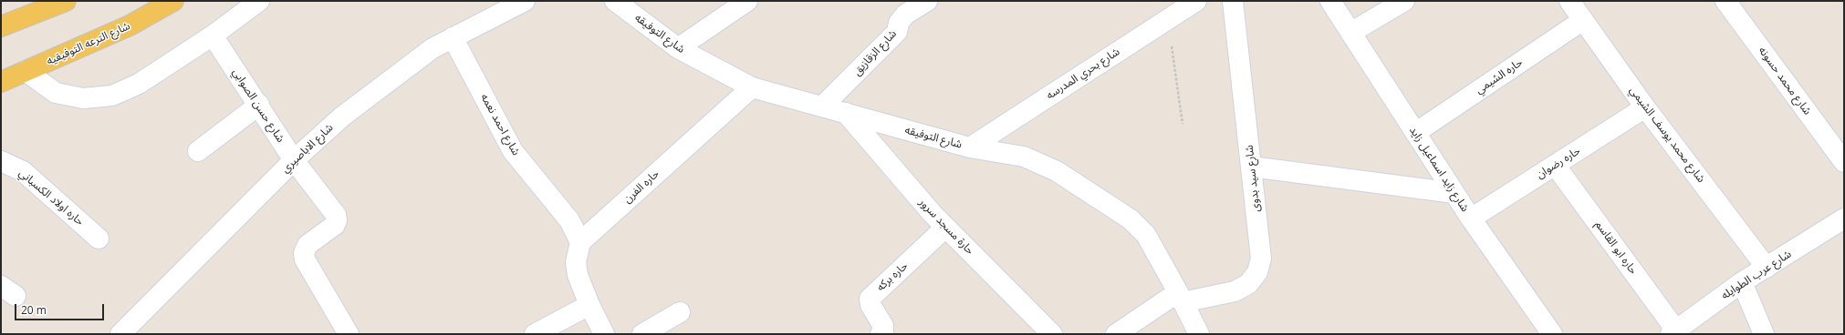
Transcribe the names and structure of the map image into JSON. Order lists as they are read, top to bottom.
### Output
{
  "streets": {
    "main road": ["شارع الترعه التوفيقيه"],
    "street": [
      "شارع التوفيقه",
      "شارع الزقازيق",
      "شارع بحري المدرسه",
      "حاره الشيمي",
      "شارع محمد حسونه",
      "شارع حسن الصوابي",
      "شارع احمد نعمه",
      "شارع محمد يوسف الشيمي",
      "شارع الاباصيري",
      "حاره رضوان",
      "شارع زايد اسماعيل زايد",
      "شارع سيد بدوى",
      "حاره الفرن",
      "حاره اولاد الكسباني",
      "حارة مسجد سرور",
      "حاره ابو القاسم",
      "شارع عرب الطوايله",
      "حاره بركه"
    ]
  },
  "crossings": [
    ["شارع التوفيقه", "شارع الزقازيق"],
    ["شارع التوفيقه", "شارع بحري المدرسه"],
    ["شارع التوفيقه", "شارع سيد بدوى"],
    ["شارع التوفيقه", "حاره الفرن"],
    ["شارع التوفيقه", "حارة مسجد سرور"],
    ["حاره الشيمي", "شارع محمد يوسف الشيمي"],
    ["حاره الشيمي", "شارع زايد اسماعيل زايد"],
    ["شارع حسن الصوابي", "شارع الاباصيري"],
    ["شارع احمد نعمه", "شارع الاباصيري"],
    ["شارع احمد نعمه", "حاره الفرن"],
    ["شارع محمد يوسف الشيمي", "حاره رضوان"],
    ["شارع محمد يوسف الشيمي", "شارع عرب الطوايله"],
    ["حاره رضوان", "شارع زايد اسماعيل زايد"],
    ["حاره رضوان", "حاره ابو القاسم"],
    ["حارة مسجد سرور", "حاره بركه"],
    ["حاره ابو القاسم", "شارع عرب الطوايله"]
  ],
  "scale_bar": "20 m"
}
